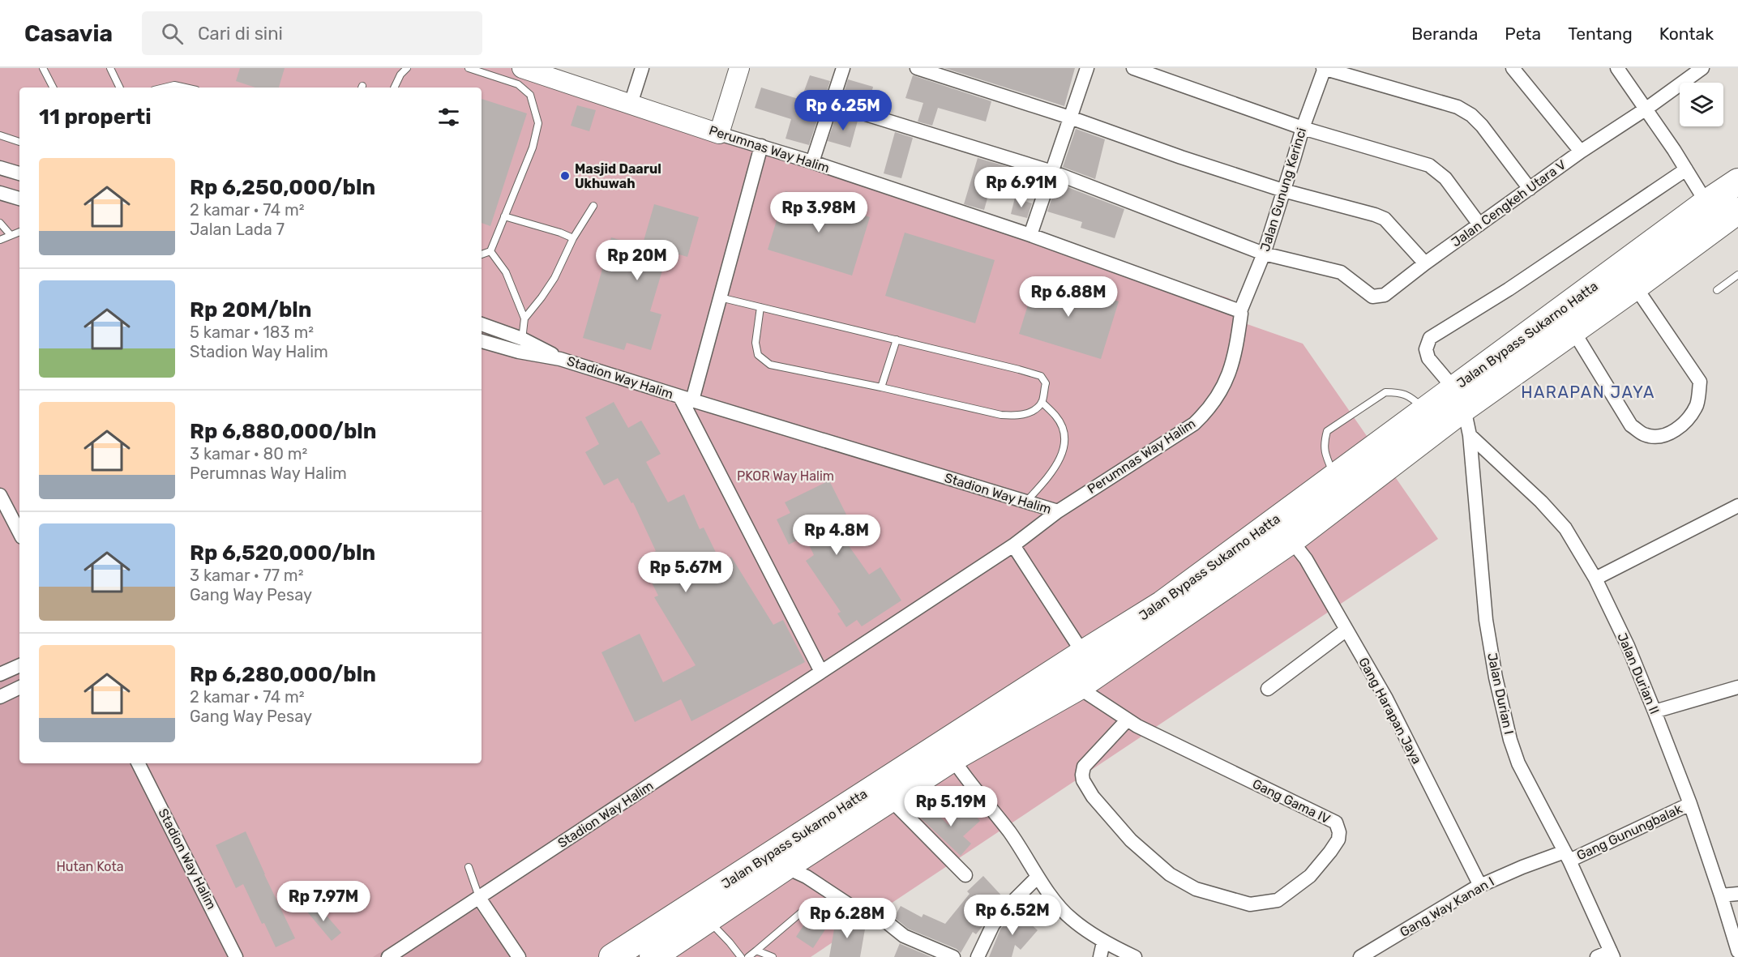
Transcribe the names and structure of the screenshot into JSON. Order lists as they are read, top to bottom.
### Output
{
  "streets": {
    "highway": ["Jalan Bypass Sukarno Hatta"],
    "street": [
      "Perumnas Way Halim",
      "Jalan Gunung Kerinci",
      "Jalan Cengkeh Utara V",
      "Stadion Way Halim",
      "Jalan Durian II",
      "Jalan Durian I",
      "Gang Harapan Jaya",
      "Gang Gama IV",
      "Gang Gunungbalak",
      "Gang Way Kanan I"
    ]
  },
  "crossings": [
    ["Perumnas Way Halim", "Jalan Gunung Kerinci"],
    ["Perumnas Way Halim", "Stadion Way Halim"],
    ["Jalan Gunung Kerinci", "Jalan Cengkeh Utara V"],
    ["Jalan Bypass Sukarno Hatta", "Jalan Durian I"],
    ["Jalan Bypass Sukarno Hatta", "Gang Harapan Jaya"],
    ["Jalan Bypass Sukarno Hatta", "Gang Gama IV"],
    ["Jalan Durian II", "Jalan Durian I"],
    ["Jalan Durian II", "Gang Gunungbalak"],
    ["Jalan Durian I", "Gang Gunungbalak"],
    ["Jalan Durian I", "Gang Way Kanan I"],
    ["Gang Harapan Jaya", "Gang Way Kanan I"],
    ["Gang Gunungbalak", "Gang Way Kanan I"]
  ],
  "districts": ["HARAPAN JAYA"],
  "parks": ["PKOR Way Halim", "Hutan Kota"],
  "places": ["Masjid Daarul Ukhuwah"],
  "page": {
    "header": "Casavia",
    "search": "Cari di sini",
    "nav": [
      "Beranda",
      "Peta",
      "Tentang",
      "Kontak"
    ],
    "heading": "11 properti",
    "price": [
      "Rp 6.25M",
      "Rp 6.91M",
      "Rp 3.98M",
      "Rp 20M",
      "Rp 6.88M",
      "Rp 4.8M",
      "Rp 5.67M",
      "Rp 5.19M",
      "Rp 7.97M",
      "Rp 6.52M",
      "Rp 6.28M"
    ],
    "list": [
      {
        "name": "Rp 6,250,000/bln",
        "note": "2 kamar · 74 m² · Jalan Lada 7"
      },
      {
        "name": "Rp 20M/bln",
        "note": "5 kamar · 183 m² · Stadion Way Halim"
      },
      {
        "name": "Rp 6,880,000/bln",
        "note": "3 kamar · 80 m² · Perumnas Way Halim"
      },
      {
        "name": "Rp 6,520,000/bln",
        "note": "3 kamar · 77 m² · Gang Way Pesay"
      },
      {
        "name": "Rp 6,280,000/bln",
        "note": "2 kamar · 74 m² · Gang Way Pesay"
      }
    ]
  }
}
